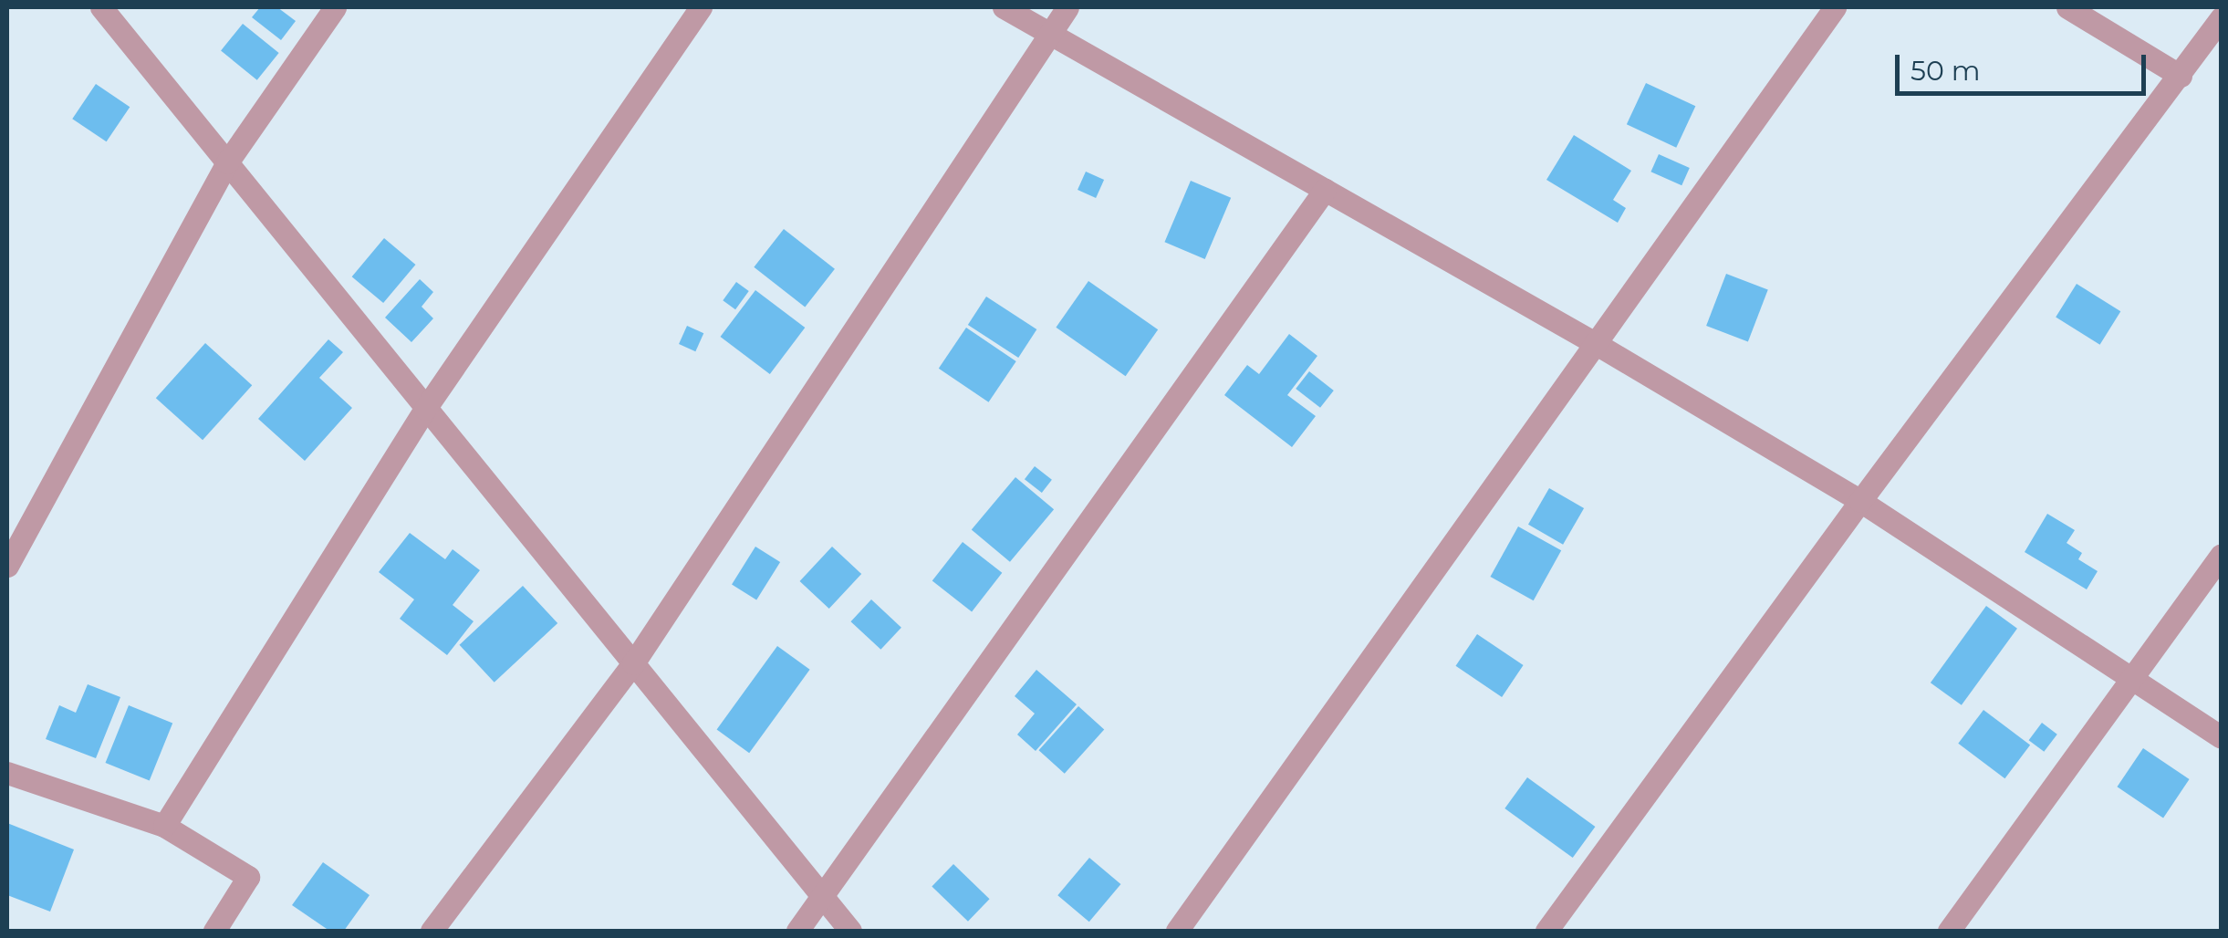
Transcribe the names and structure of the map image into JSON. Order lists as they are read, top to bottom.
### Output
{
  "scale_bar": "50 m"
}
